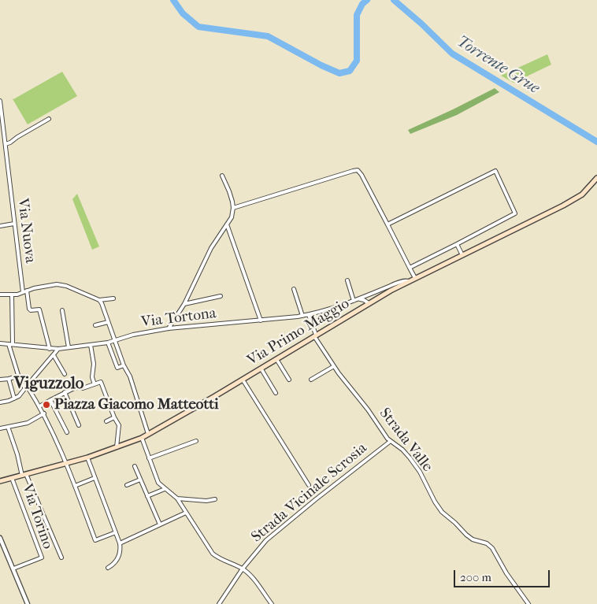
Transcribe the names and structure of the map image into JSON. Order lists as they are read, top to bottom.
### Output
{
  "streets": {
    "main road": ["Via Primo Maggio"],
    "street": [
      "Via Nuova",
      "Via Tortona",
      "Strada Valle",
      "Strada Vicinale Scrosia",
      "Via Torino"
    ]
  },
  "crossings": [
    ["Via Nuova", "Via Tortona"],
    ["Via Tortona", "Via Primo Maggio"],
    ["Via Tortona", "Strada Valle"],
    ["Via Primo Maggio", "Strada Valle"],
    ["Via Primo Maggio", "Via Torino"],
    ["Strada Valle", "Strada Vicinale Scrosia"]
  ],
  "districts": ["Viguzzolo"],
  "water": ["Torrente Grue"],
  "places": ["Piazza Giacomo Matteotti"],
  "scale_bar": "200 m"
}
